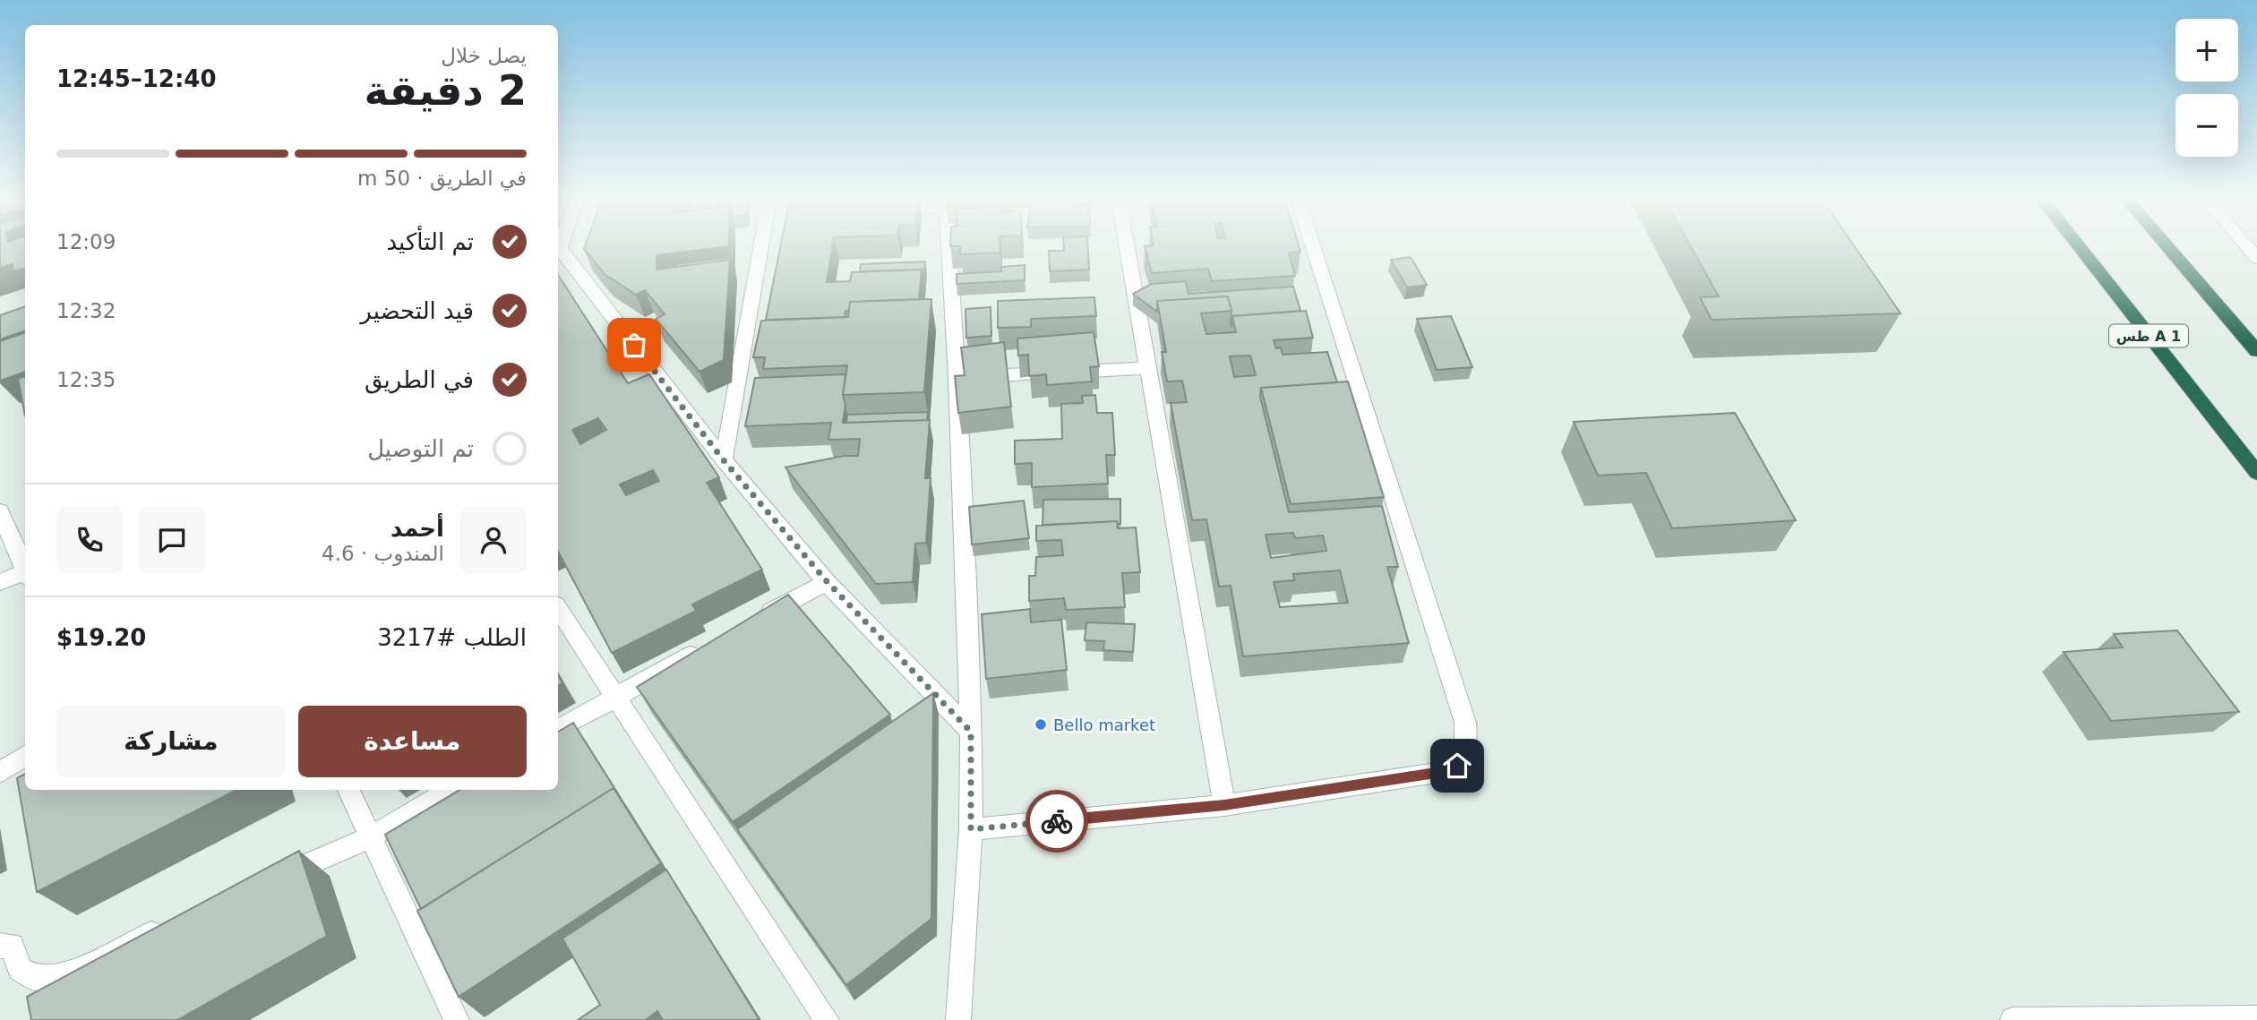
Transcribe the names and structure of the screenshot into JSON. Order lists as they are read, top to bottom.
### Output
{
  "streets": {
    "highway": ["طس A 1"]
  },
  "places": ["Bello market"],
  "page": {
    "map_buttons": ["+", "−"],
    "heading": ["2 دقيقة", "يصل خلال", "12:40–12:45"],
    "panel": [
      "أحمد",
      "المندوب · 4.6",
      "الطلب #3217",
      "$19.20"
    ],
    "bar": "في الطريق · 50 m",
    "list": [
      ["تم التأكيد", "12:09"],
      ["قيد التحضير", "12:32"],
      ["في الطريق", "12:35"],
      "تم التوصيل"
    ],
    "buttons": ["مساعدة", "مشاركة"]
  }
}
